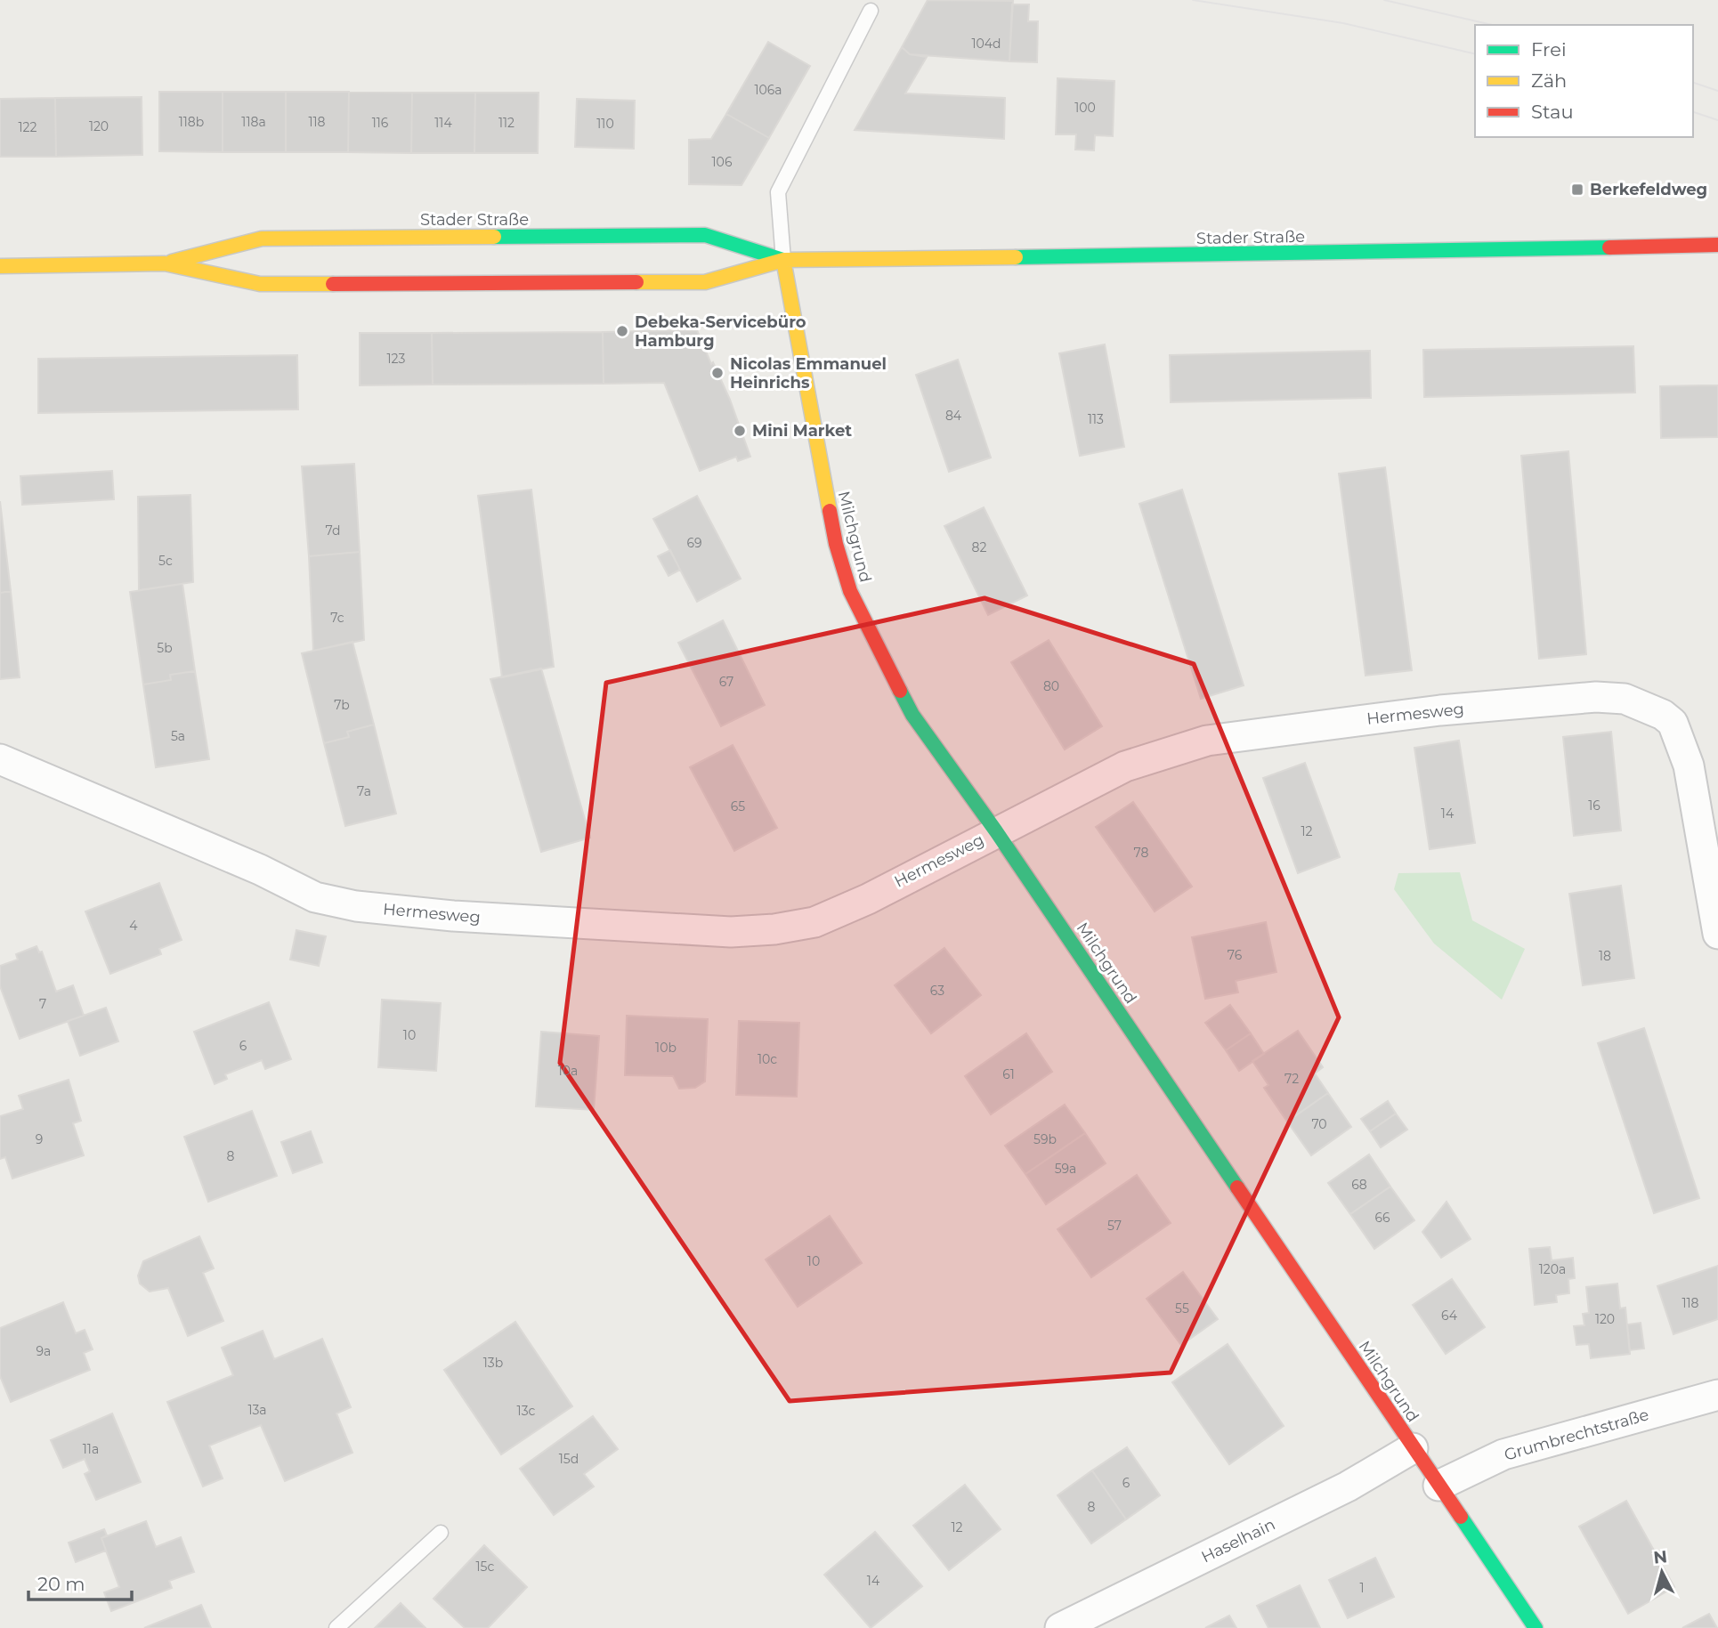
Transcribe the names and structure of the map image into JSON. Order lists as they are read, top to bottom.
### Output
{
  "streets": {
    "main road": ["Stader Straße", "Milchgrund"],
    "street": ["Hermesweg", "Grumbrechtstraße", "Haselhain"]
  },
  "crossings": [
    ["Stader Straße", "Milchgrund"],
    ["Milchgrund", "Hermesweg"],
    ["Milchgrund", "Grumbrechtstraße"],
    ["Milchgrund", "Haselhain"]
  ],
  "places": {
    "transit": ["Berkefeldweg"],
    "other": ["Debeka-Servicebüro Hamburg", "Nicolas Emmanuel Heinrichs", "Mini Market"]
  },
  "house_numbers": [
    "104d",
    "106a",
    "100",
    "118b",
    "118a",
    "118",
    "116",
    "114",
    "112",
    "110",
    "120",
    "122",
    "106",
    "123",
    "84",
    "113",
    "7d",
    "69",
    "82",
    "5c",
    "7c",
    "5b",
    "67",
    "80",
    "7b",
    "5a",
    "7a",
    "16",
    "65",
    "14",
    "12",
    "78",
    "4",
    "76",
    "18",
    "63",
    "7",
    "10",
    "6",
    "10b",
    "10c",
    "10a",
    "61",
    "72",
    "70",
    "9",
    "59b",
    "8",
    "59a",
    "68",
    "66",
    "57",
    "10",
    "120a",
    "118",
    "55",
    "64",
    "120",
    "9a",
    "13b",
    "13a",
    "13c",
    "11a",
    "15d",
    "6",
    "8",
    "12",
    "15c",
    "14",
    "1"
  ],
  "legend": ["Frei", "Zäh", "Stau"],
  "scale_bar": "20 m",
  "north": "top"
}
